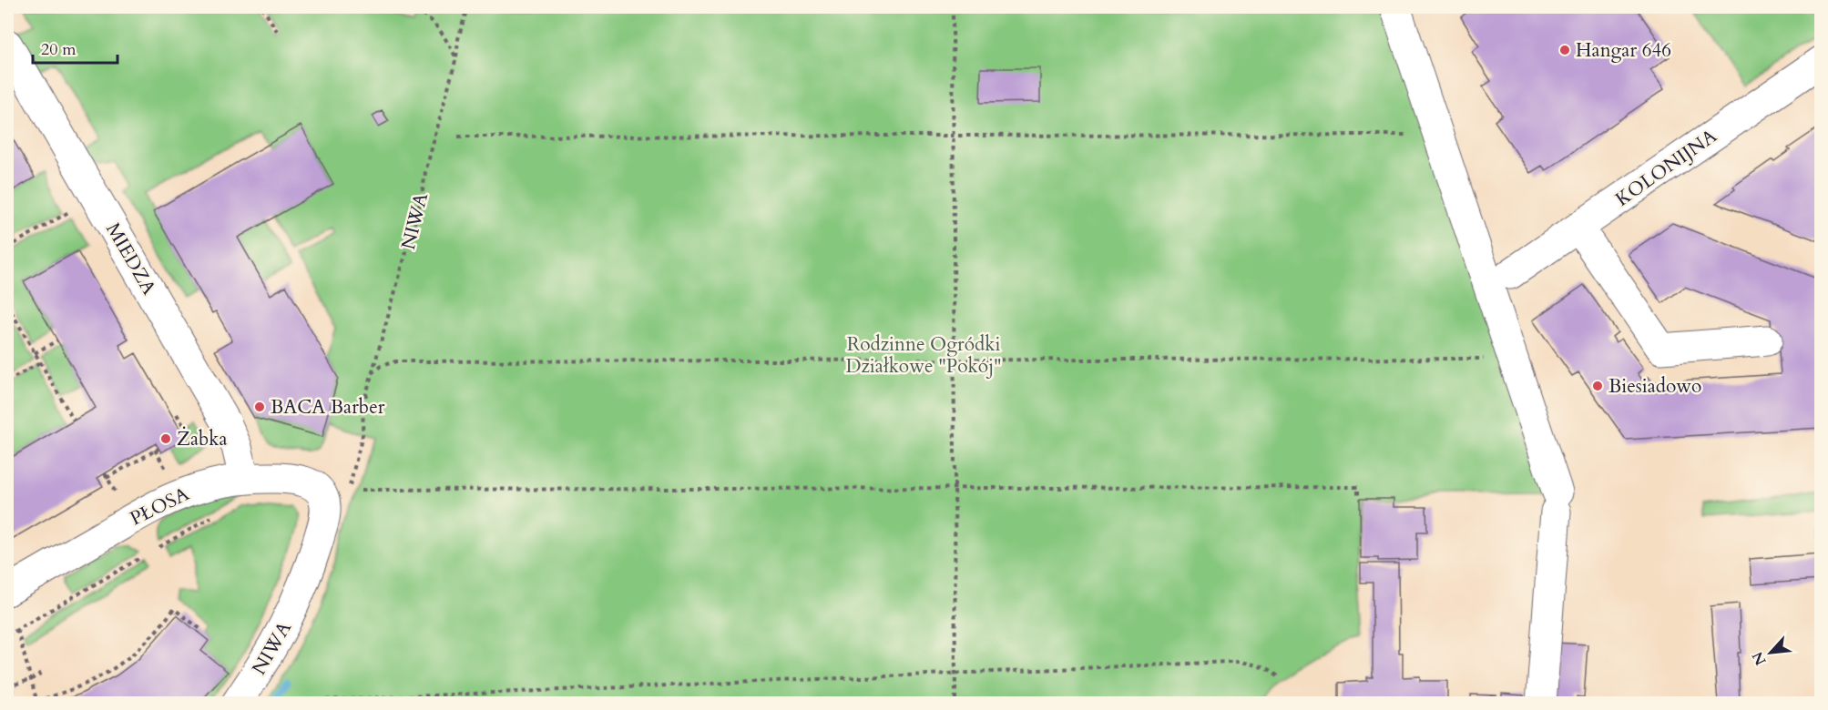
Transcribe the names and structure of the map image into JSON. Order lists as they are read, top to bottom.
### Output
{
  "streets": {
    "street": [
      "KOLONIJNA",
      "NIWA",
      "MIEDZA",
      "PŁOSA"
    ]
  },
  "crossings": [
    ["NIWA", "PŁOSA"],
    ["MIEDZA", "PŁOSA"]
  ],
  "parks": ["Rodzinne Ogródki Działkowe \"Pokój\""],
  "places": [
    "Hangar 646",
    "Biesiadowo",
    "BACA Barber",
    "Żabka"
  ],
  "scale_bar": "20 m",
  "north": "bottom left"
}
